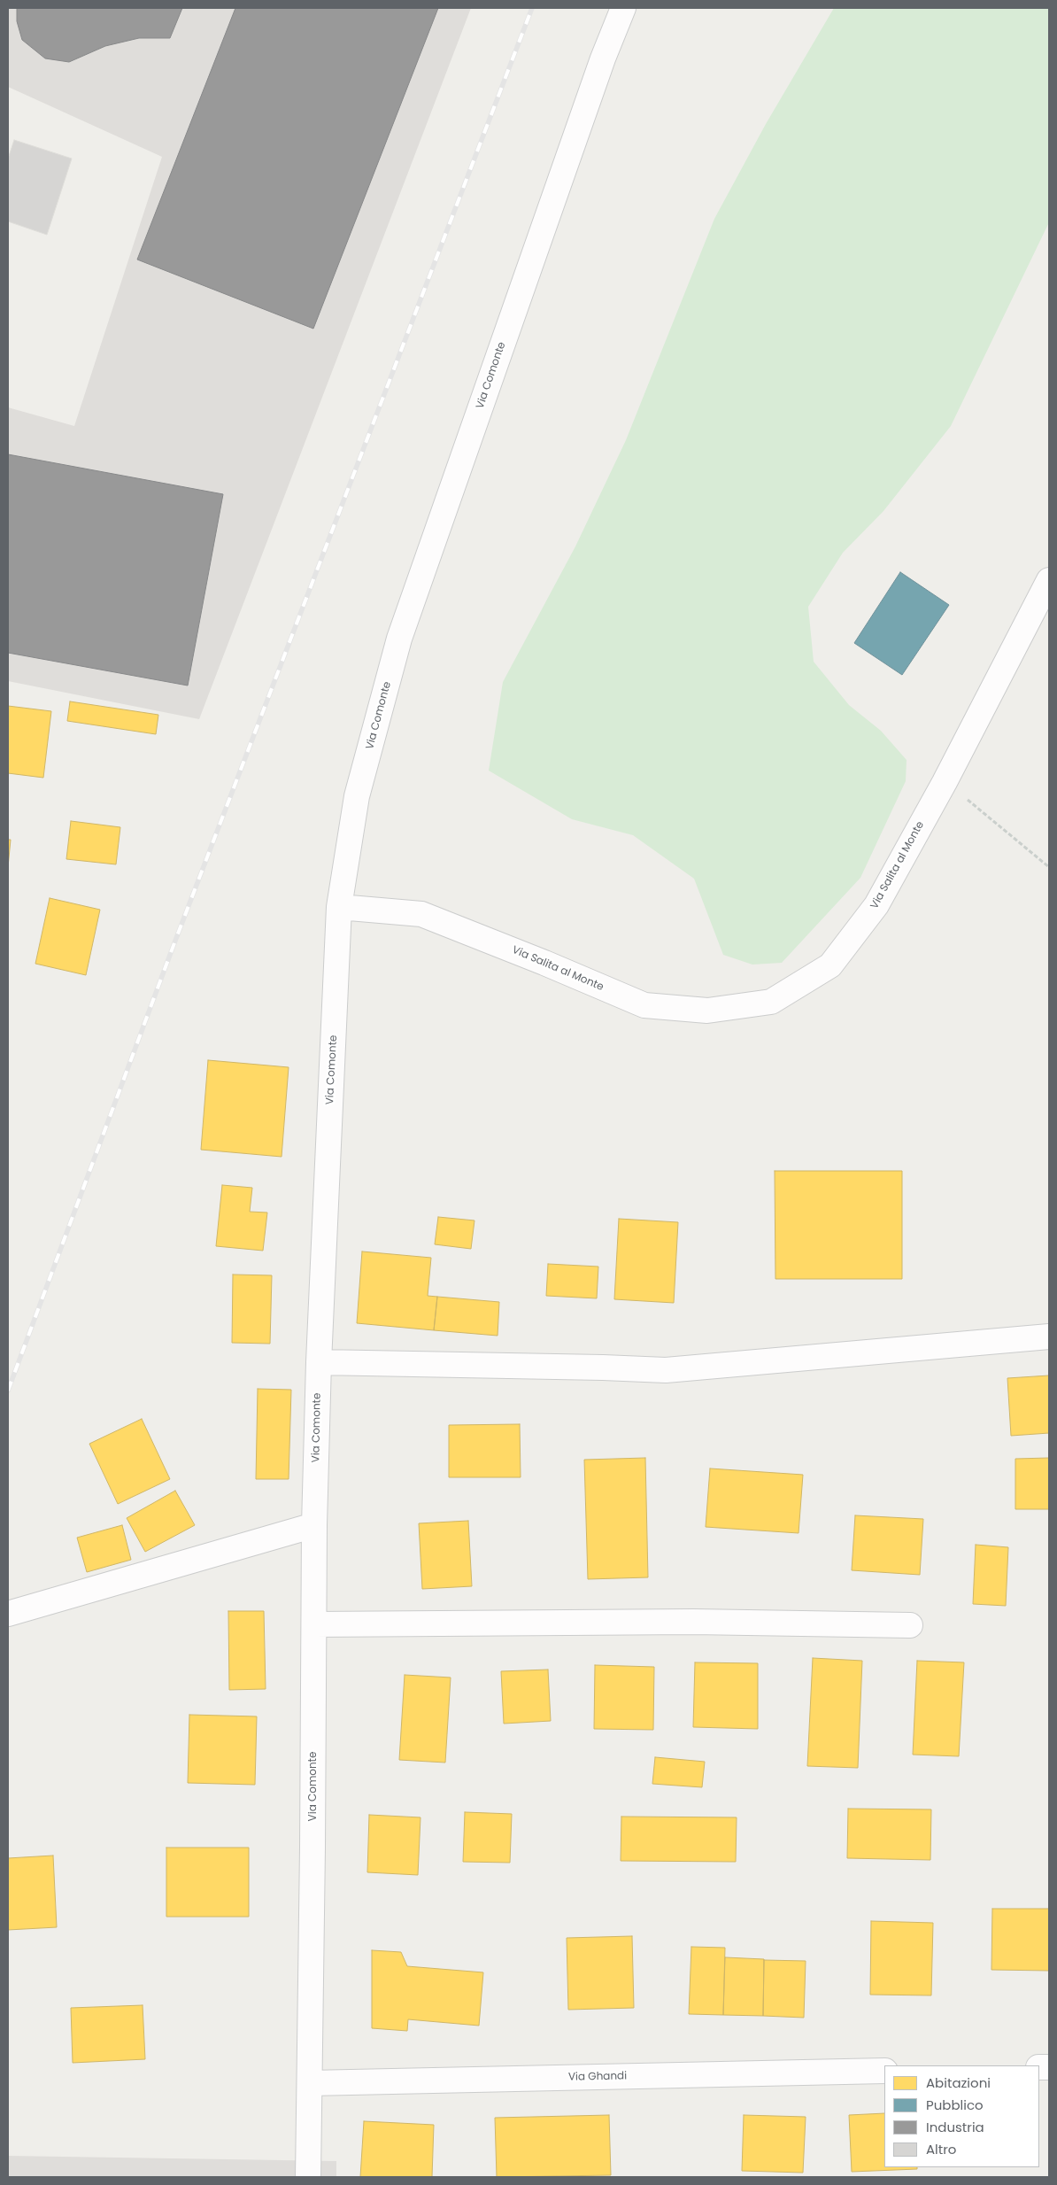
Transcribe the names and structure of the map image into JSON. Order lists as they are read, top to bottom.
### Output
{
  "streets": {
    "street": ["Via Comonte", "Via Salita al Monte", "Via Ghandi"]
  },
  "crossings": [
    ["Via Comonte", "Via Salita al Monte"],
    ["Via Comonte", "Via Ghandi"]
  ],
  "legend": [
    "Abitazioni",
    "Pubblico",
    "Industria",
    "Altro"
  ]
}
